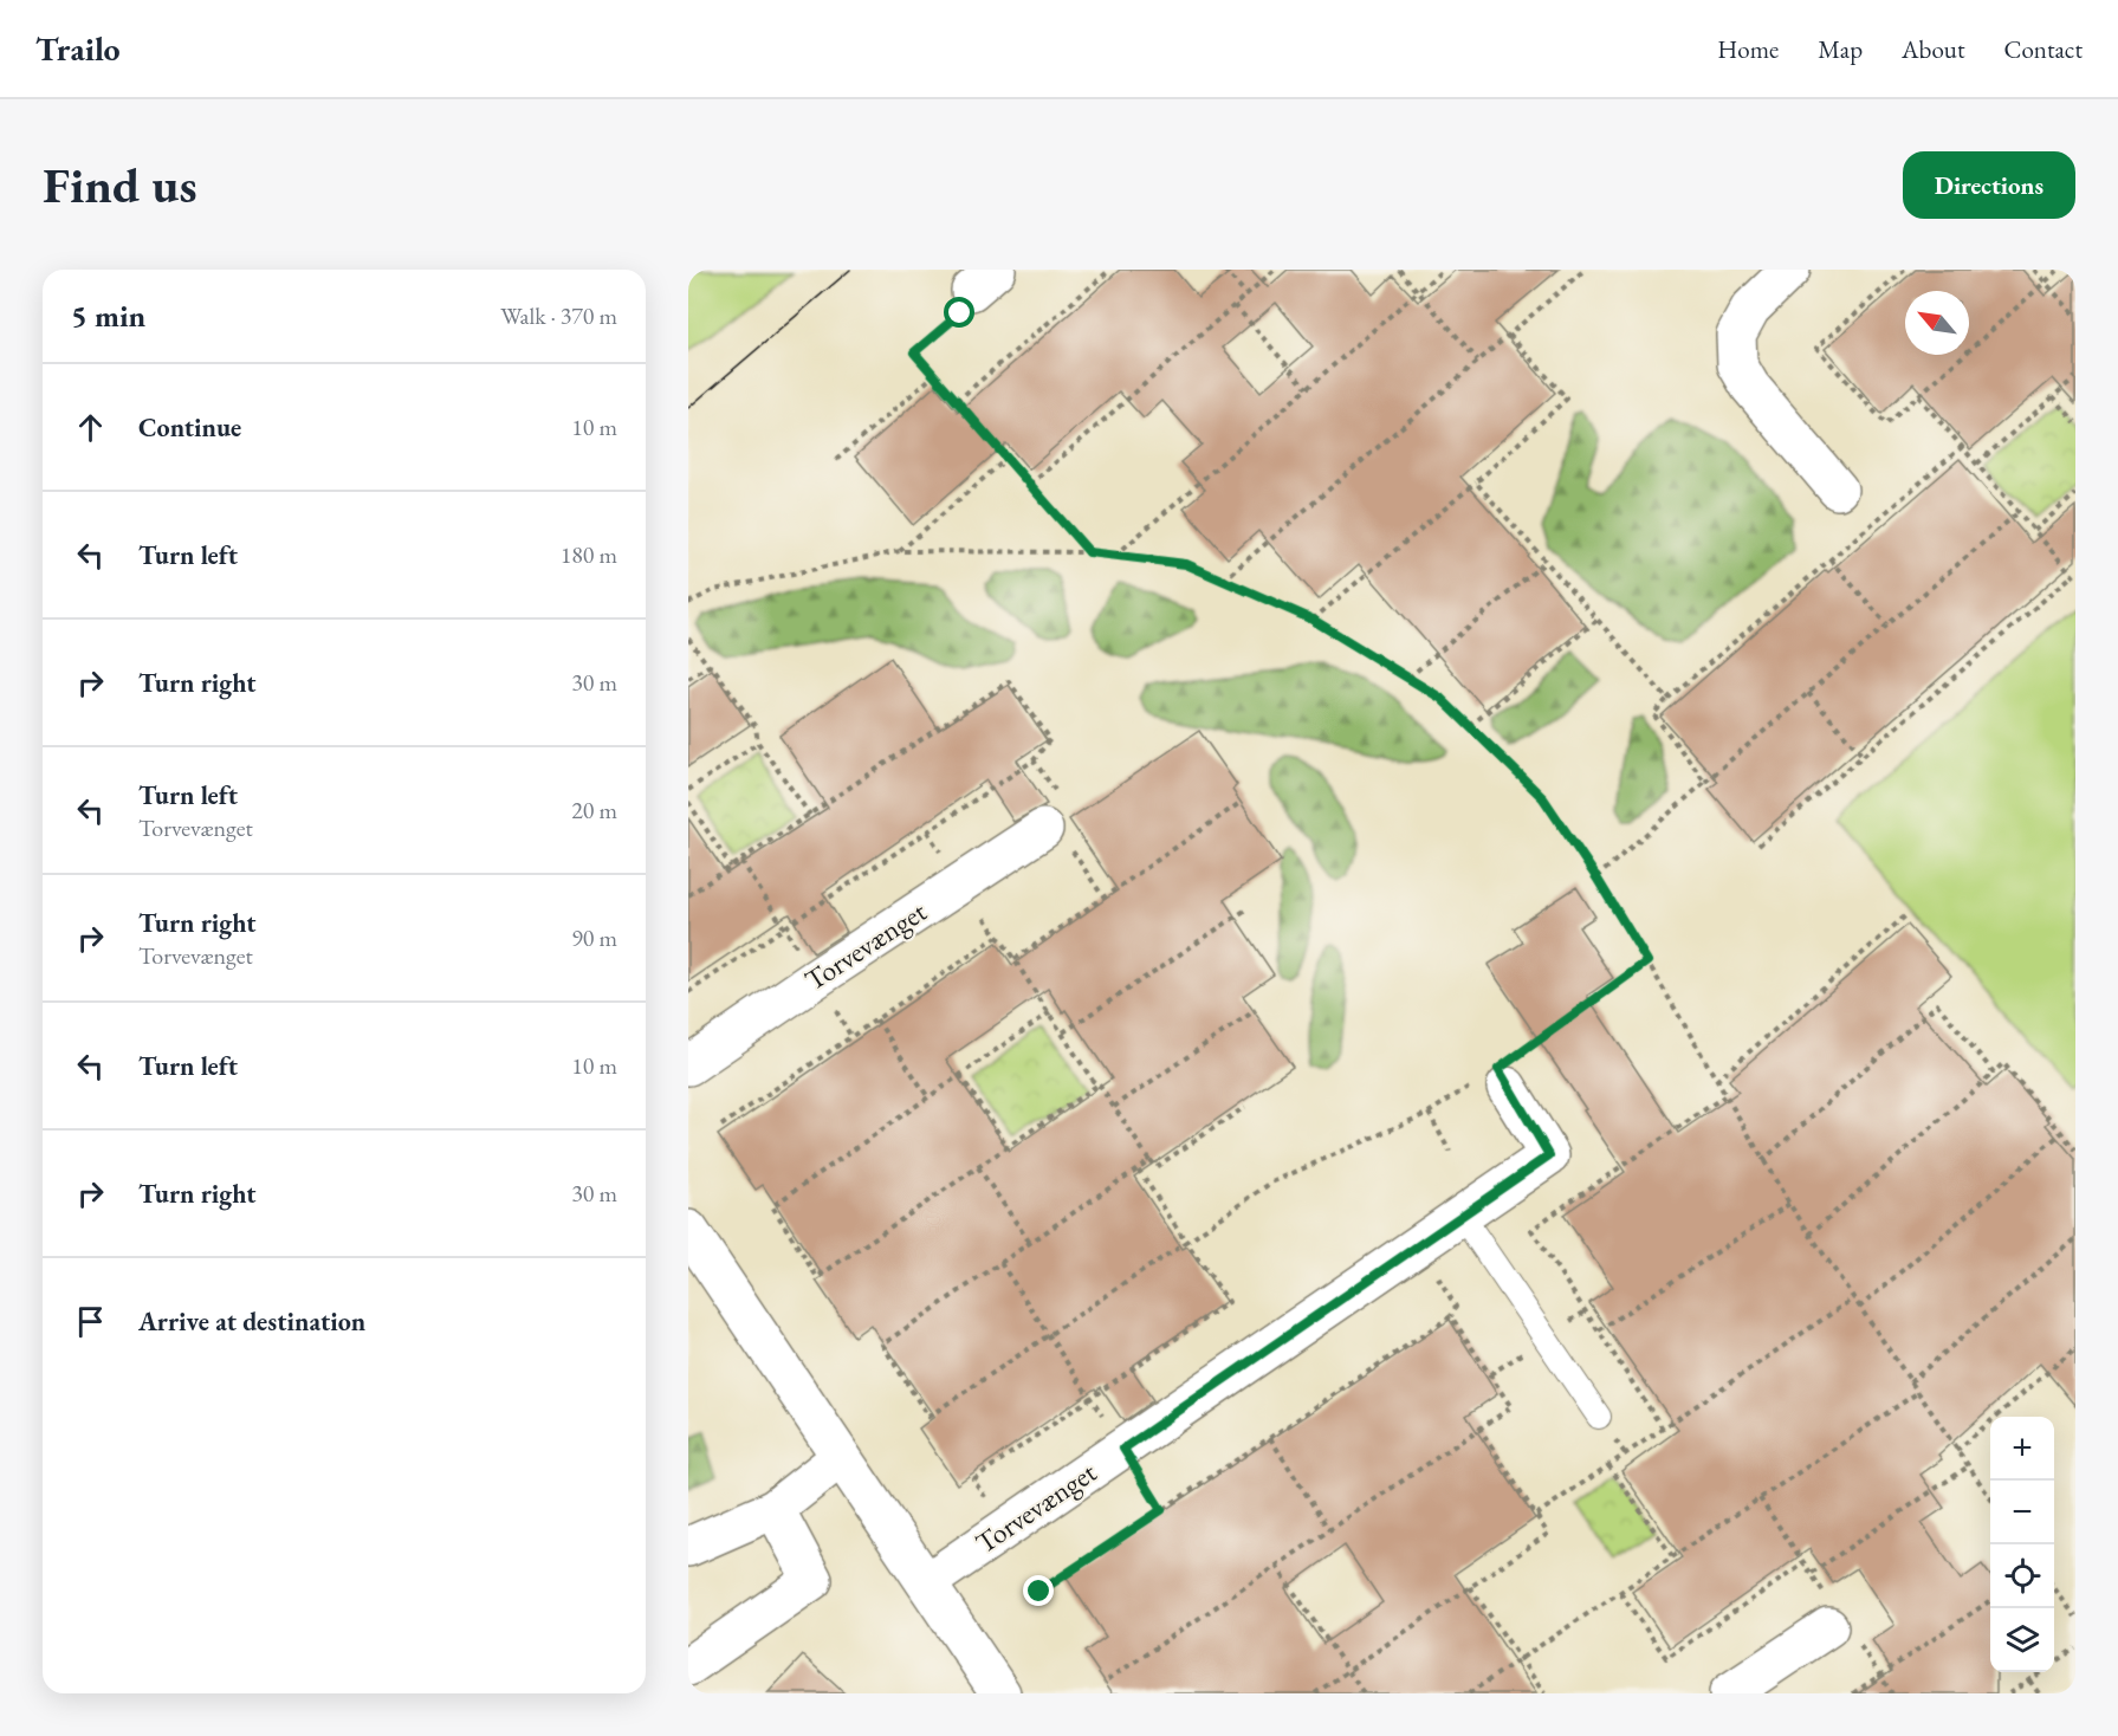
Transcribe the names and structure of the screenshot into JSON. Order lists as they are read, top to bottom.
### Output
{
  "streets": {
    "street": ["Torvevænget"]
  },
  "north": "top left",
  "page": {
    "header": "Trailo",
    "nav": [
      "Home",
      "Map",
      "About",
      "Contact"
    ],
    "buttons": "Directions",
    "title": "Find us",
    "heading": ["5 min", "Walk · 370 m"],
    "list": [
      ["Continue", "10 m"],
      ["Turn left", "180 m"],
      ["Turn right", "30 m"],
      ["Turn left", "Torvevænget", "20 m"],
      ["Turn right", "Torvevænget", "90 m"],
      ["Turn left", "10 m"],
      ["Turn right", "30 m"],
      "Arrive at destination"
    ],
    "map_buttons": ["+", "−"]
  }
}
